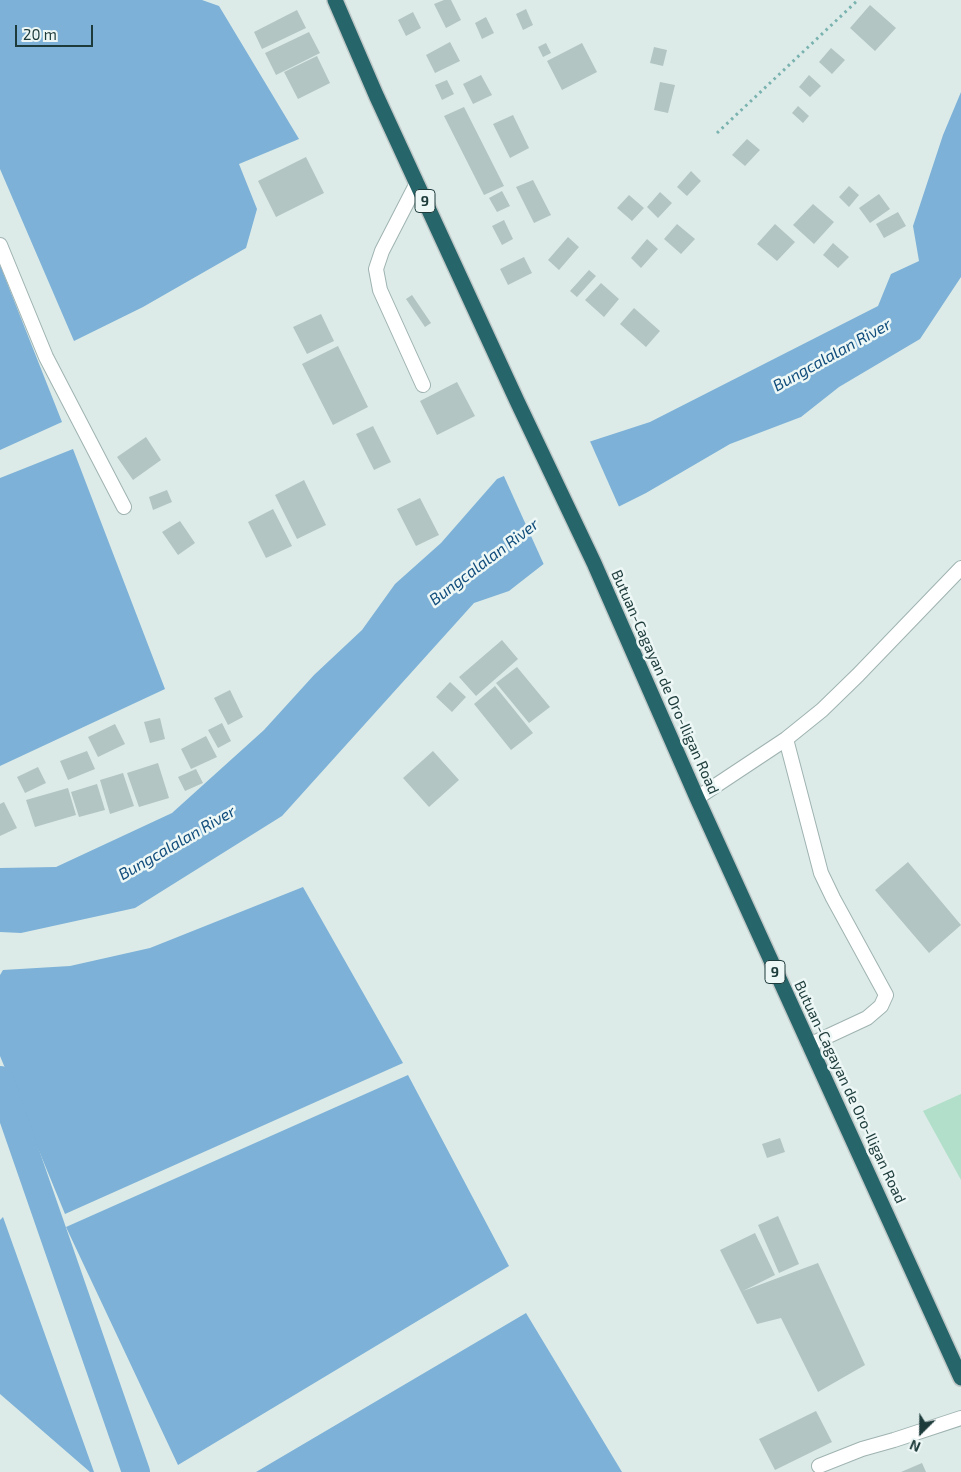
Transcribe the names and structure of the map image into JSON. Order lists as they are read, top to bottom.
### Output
{
  "streets": {
    "highway": ["9", "Butuan-Cagayan de Oro-Iligan Road"]
  },
  "water": ["Bungcalalan River"],
  "scale_bar": "20 m",
  "north": "bottom left"
}
